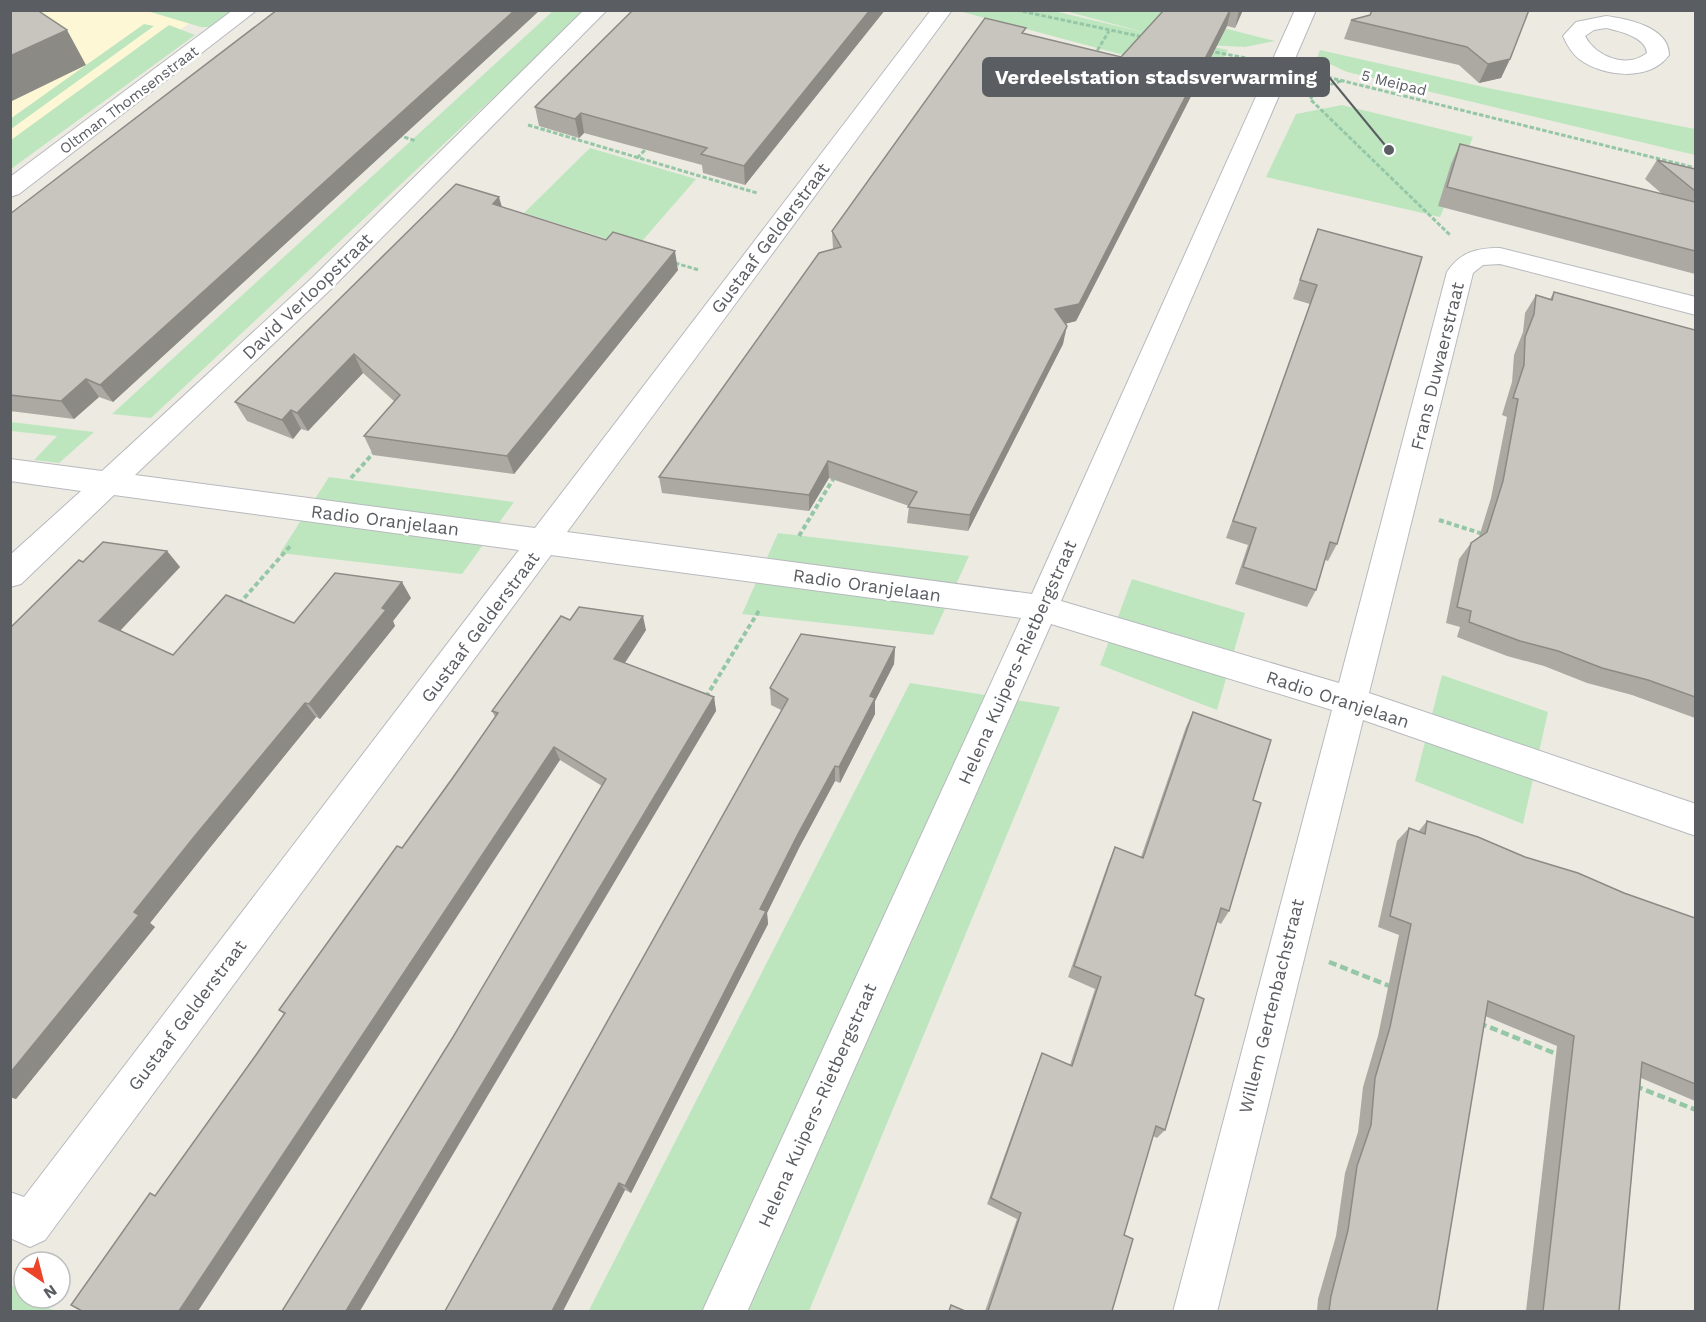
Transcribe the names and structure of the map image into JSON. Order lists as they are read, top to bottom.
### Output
{
  "streets": {
    "street": [
      "Oltman Thomsenstraat",
      "Gustaaf Gelderstraat",
      "David Verloopstraat",
      "Frans Duwaerstraat",
      "Radio Oranjelaan",
      "Helena Kuipers-Rietbergstraat",
      "Willem Gertenbachstraat"
    ],
    "path": ["5 Meipad"]
  },
  "crossings": [
    ["5 Meipad", "Helena Kuipers-Rietbergstraat"],
    ["Gustaaf Gelderstraat", "Radio Oranjelaan"],
    ["David Verloopstraat", "Radio Oranjelaan"],
    ["Frans Duwaerstraat", "Radio Oranjelaan"],
    ["Frans Duwaerstraat", "Willem Gertenbachstraat"],
    ["Radio Oranjelaan", "Helena Kuipers-Rietbergstraat"],
    ["Radio Oranjelaan", "Willem Gertenbachstraat"]
  ],
  "places": ["Verdeelstation stadsverwarming"],
  "north": "bottom right"
}
